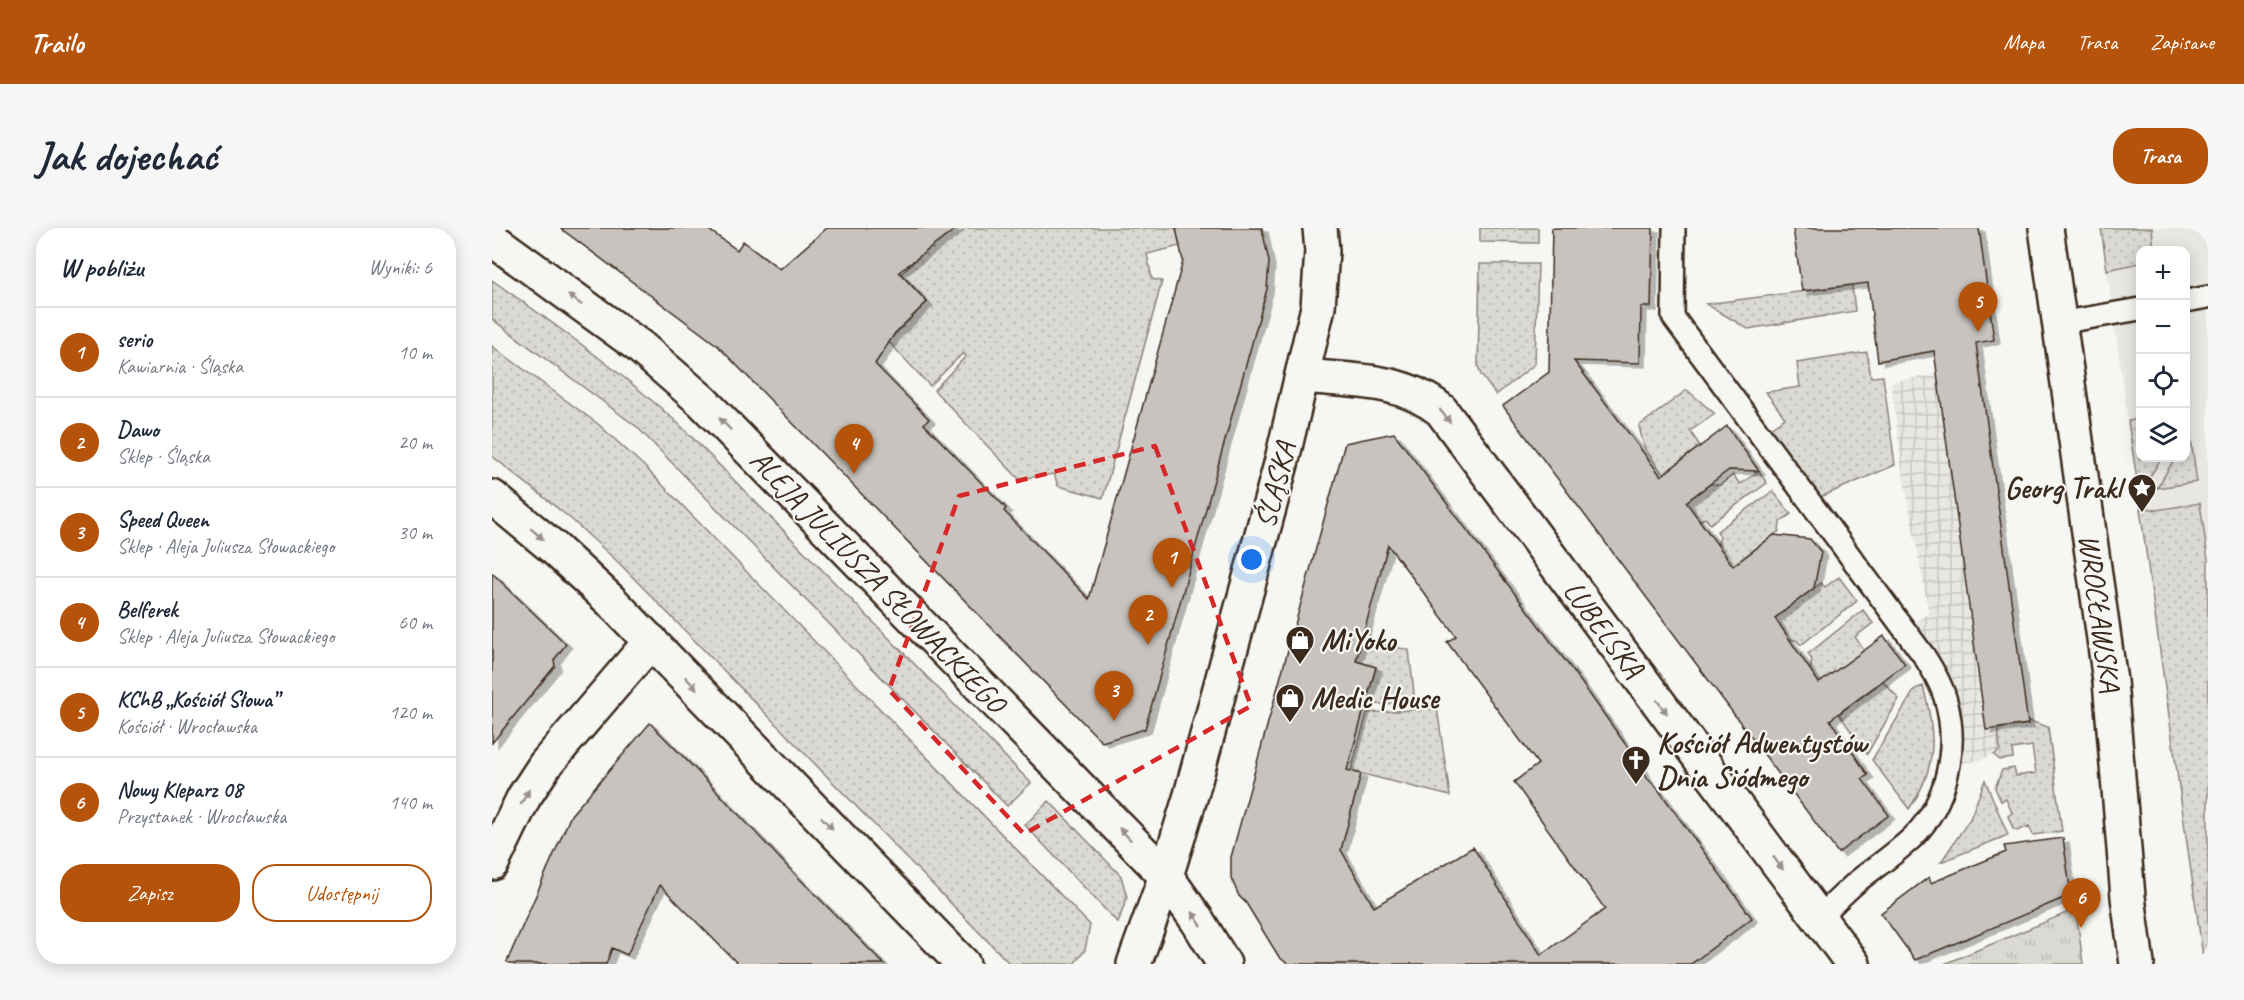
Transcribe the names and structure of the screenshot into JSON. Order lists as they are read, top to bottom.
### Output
{
  "streets": {
    "street": [
      "ŚLĄSKA",
      "ALEJA JULIUSZA SŁOWACKIEGO",
      "WROCŁAWSKA",
      "LUBELSKA"
    ]
  },
  "crossings": [
    ["ŚLĄSKA", "ALEJA JULIUSZA SŁOWACKIEGO"],
    ["ŚLĄSKA", "LUBELSKA"]
  ],
  "one_way": ["LUBELSKA"],
  "places": {
    "place": ["Georg Trakl"],
    "shop": ["MiYoko", "Medic House"],
    "church": ["Kościół Adwentystów Dnia Siódmego"]
  },
  "page": {
    "header": "Trailo",
    "nav": ["Mapa", "Trasa", "Zapisane"],
    "buttons": [
      "Trasa",
      ["Zapisz", "Udostępnij"]
    ],
    "title": "Jak dojechać",
    "heading": ["W pobliżu", "Wyniki: 6"],
    "map_buttons": ["+", "−"],
    "pins": [
      "5",
      "4",
      "1",
      "2",
      "3",
      "6"
    ],
    "list": [
      {
        "mark": "1",
        "name": "serio",
        "note": "Kawiarnia · Śląska",
        "value": "10 m"
      },
      {
        "mark": "2",
        "name": "Dawo",
        "note": "Sklep · Śląska",
        "value": "20 m"
      },
      {
        "mark": "3",
        "name": "Speed Queen",
        "note": "Sklep · Aleja Juliusza Słowackiego",
        "value": "30 m"
      },
      {
        "mark": "4",
        "name": "Belferek",
        "note": "Sklep · Aleja Juliusza Słowackiego",
        "value": "60 m"
      },
      {
        "mark": "5",
        "name": "KChB „Kościół Słowa”",
        "note": "Kościół · Wrocławska",
        "value": "120 m"
      },
      {
        "mark": "6",
        "name": "Nowy Kleparz 08",
        "note": "Przystanek · Wrocławska",
        "value": "140 m"
      }
    ]
  }
}
